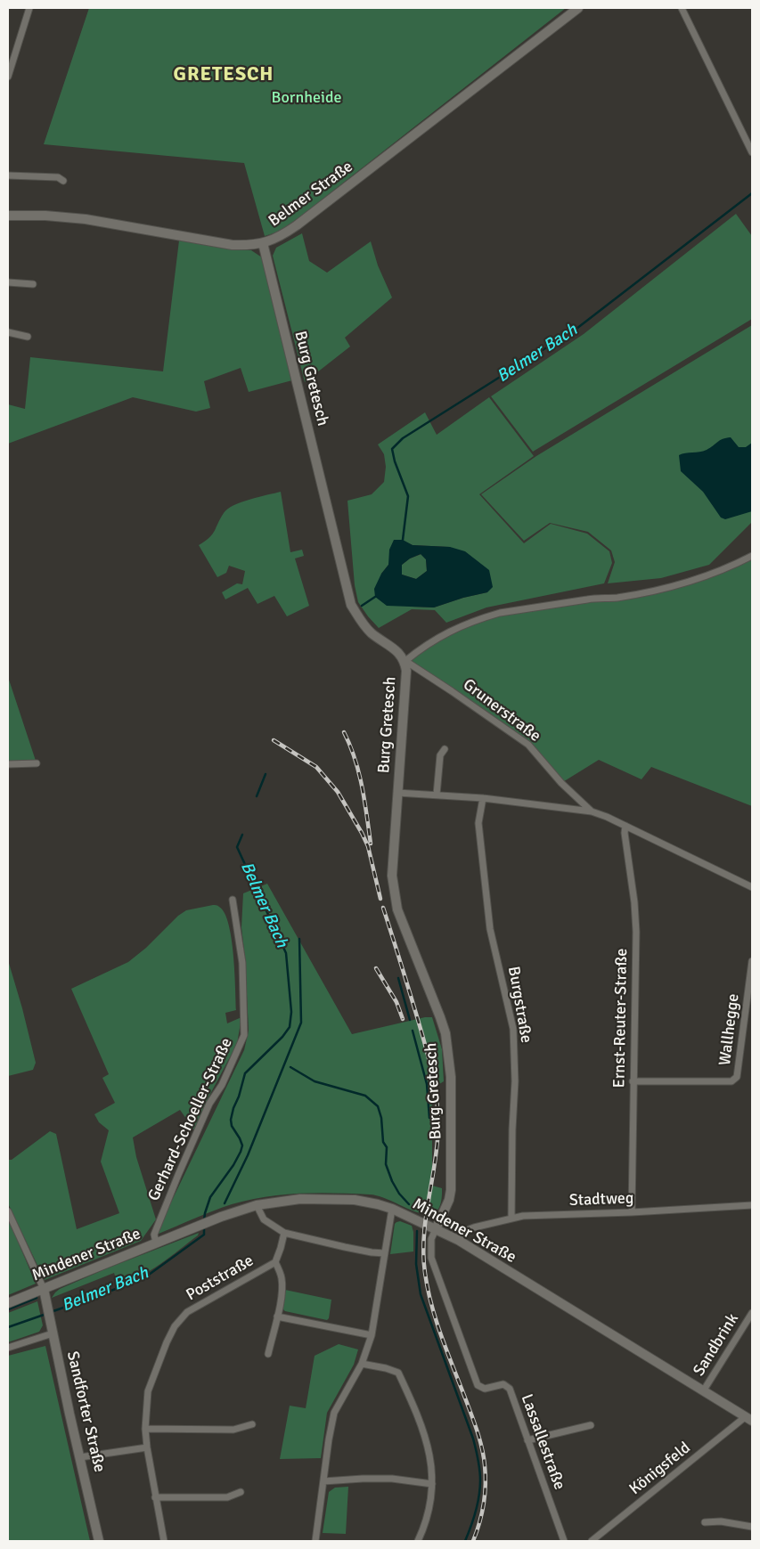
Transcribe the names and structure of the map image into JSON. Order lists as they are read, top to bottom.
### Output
{
  "streets": {
    "street": [
      "Belmer Straße",
      "Burg Gretesch",
      "Grunerstraße",
      "Burgstraße",
      "Ernst-Reuter-Straße",
      "Wallhegge",
      "Gerhard-Schoeller-Straße",
      "Stadtweg",
      "Mindener Straße",
      "Poststraße",
      "Sandbrink",
      "Sandforter Straße",
      "Lassallestraße",
      "Königsfeld"
    ]
  },
  "crossings": [
    ["Belmer Straße", "Burg Gretesch"],
    ["Burg Gretesch", "Grunerstraße"],
    ["Burg Gretesch", "Mindener Straße"],
    ["Burg Gretesch", "Lassallestraße"],
    ["Burgstraße", "Stadtweg"],
    ["Ernst-Reuter-Straße", "Wallhegge"],
    ["Ernst-Reuter-Straße", "Stadtweg"],
    ["Gerhard-Schoeller-Straße", "Mindener Straße"],
    ["Stadtweg", "Mindener Straße"],
    ["Mindener Straße", "Sandbrink"],
    ["Mindener Straße", "Sandforter Straße"],
    ["Mindener Straße", "Lassallestraße"],
    ["Mindener Straße", "Königsfeld"]
  ],
  "districts": ["GRETESCH"],
  "water": ["Belmer Bach"],
  "parks": ["Bornheide"]
}
